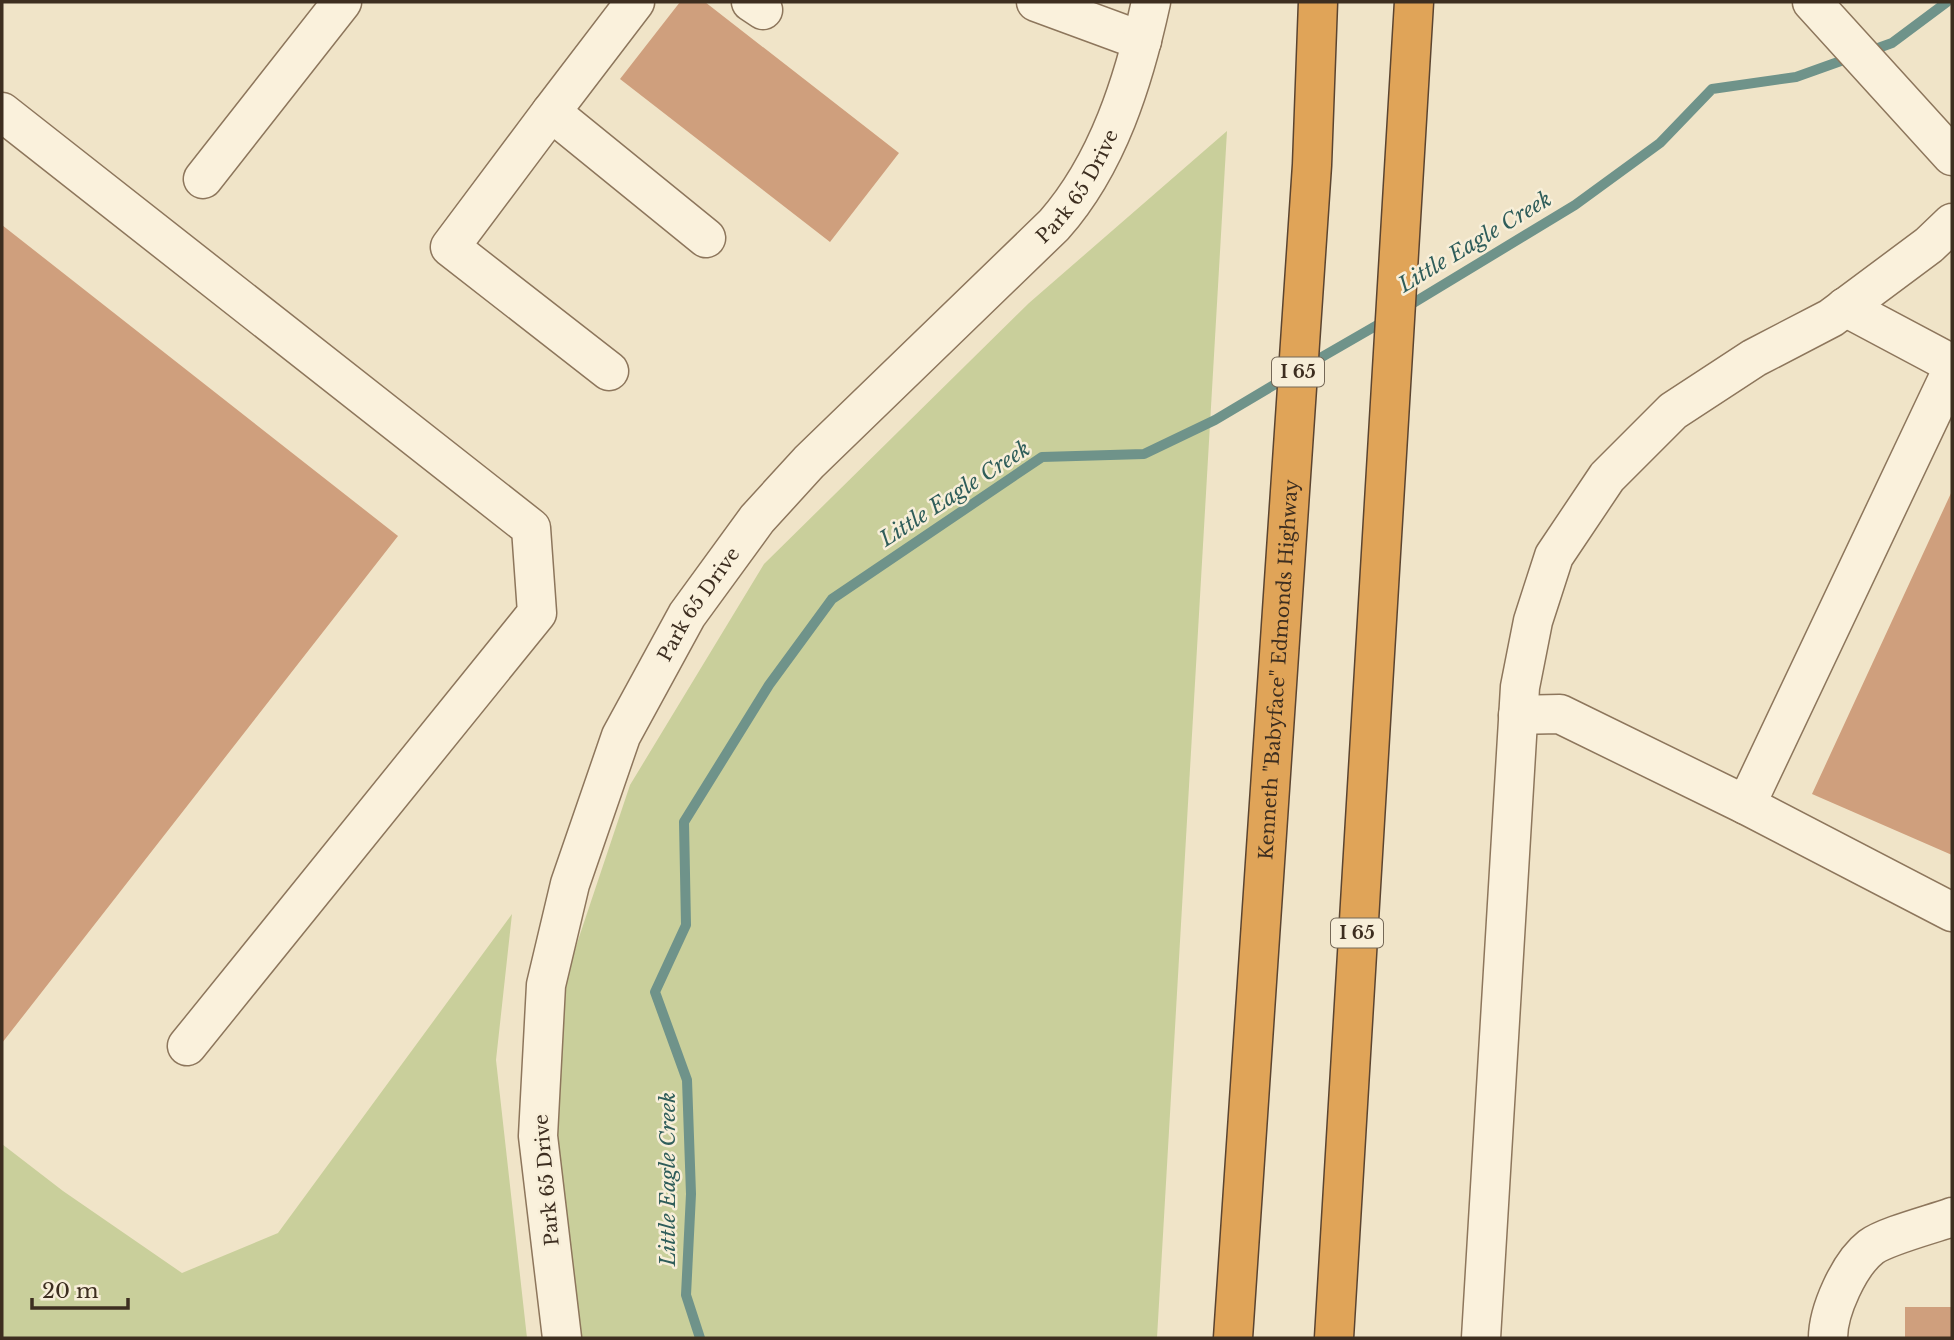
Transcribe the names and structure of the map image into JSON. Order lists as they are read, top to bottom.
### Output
{
  "streets": {
    "highway": ["I 65", "Kenneth \"Babyface\" Edmonds Highway"],
    "street": ["Park 65 Drive"]
  },
  "water": ["Little Eagle Creek"],
  "scale_bar": "20 m"
}
